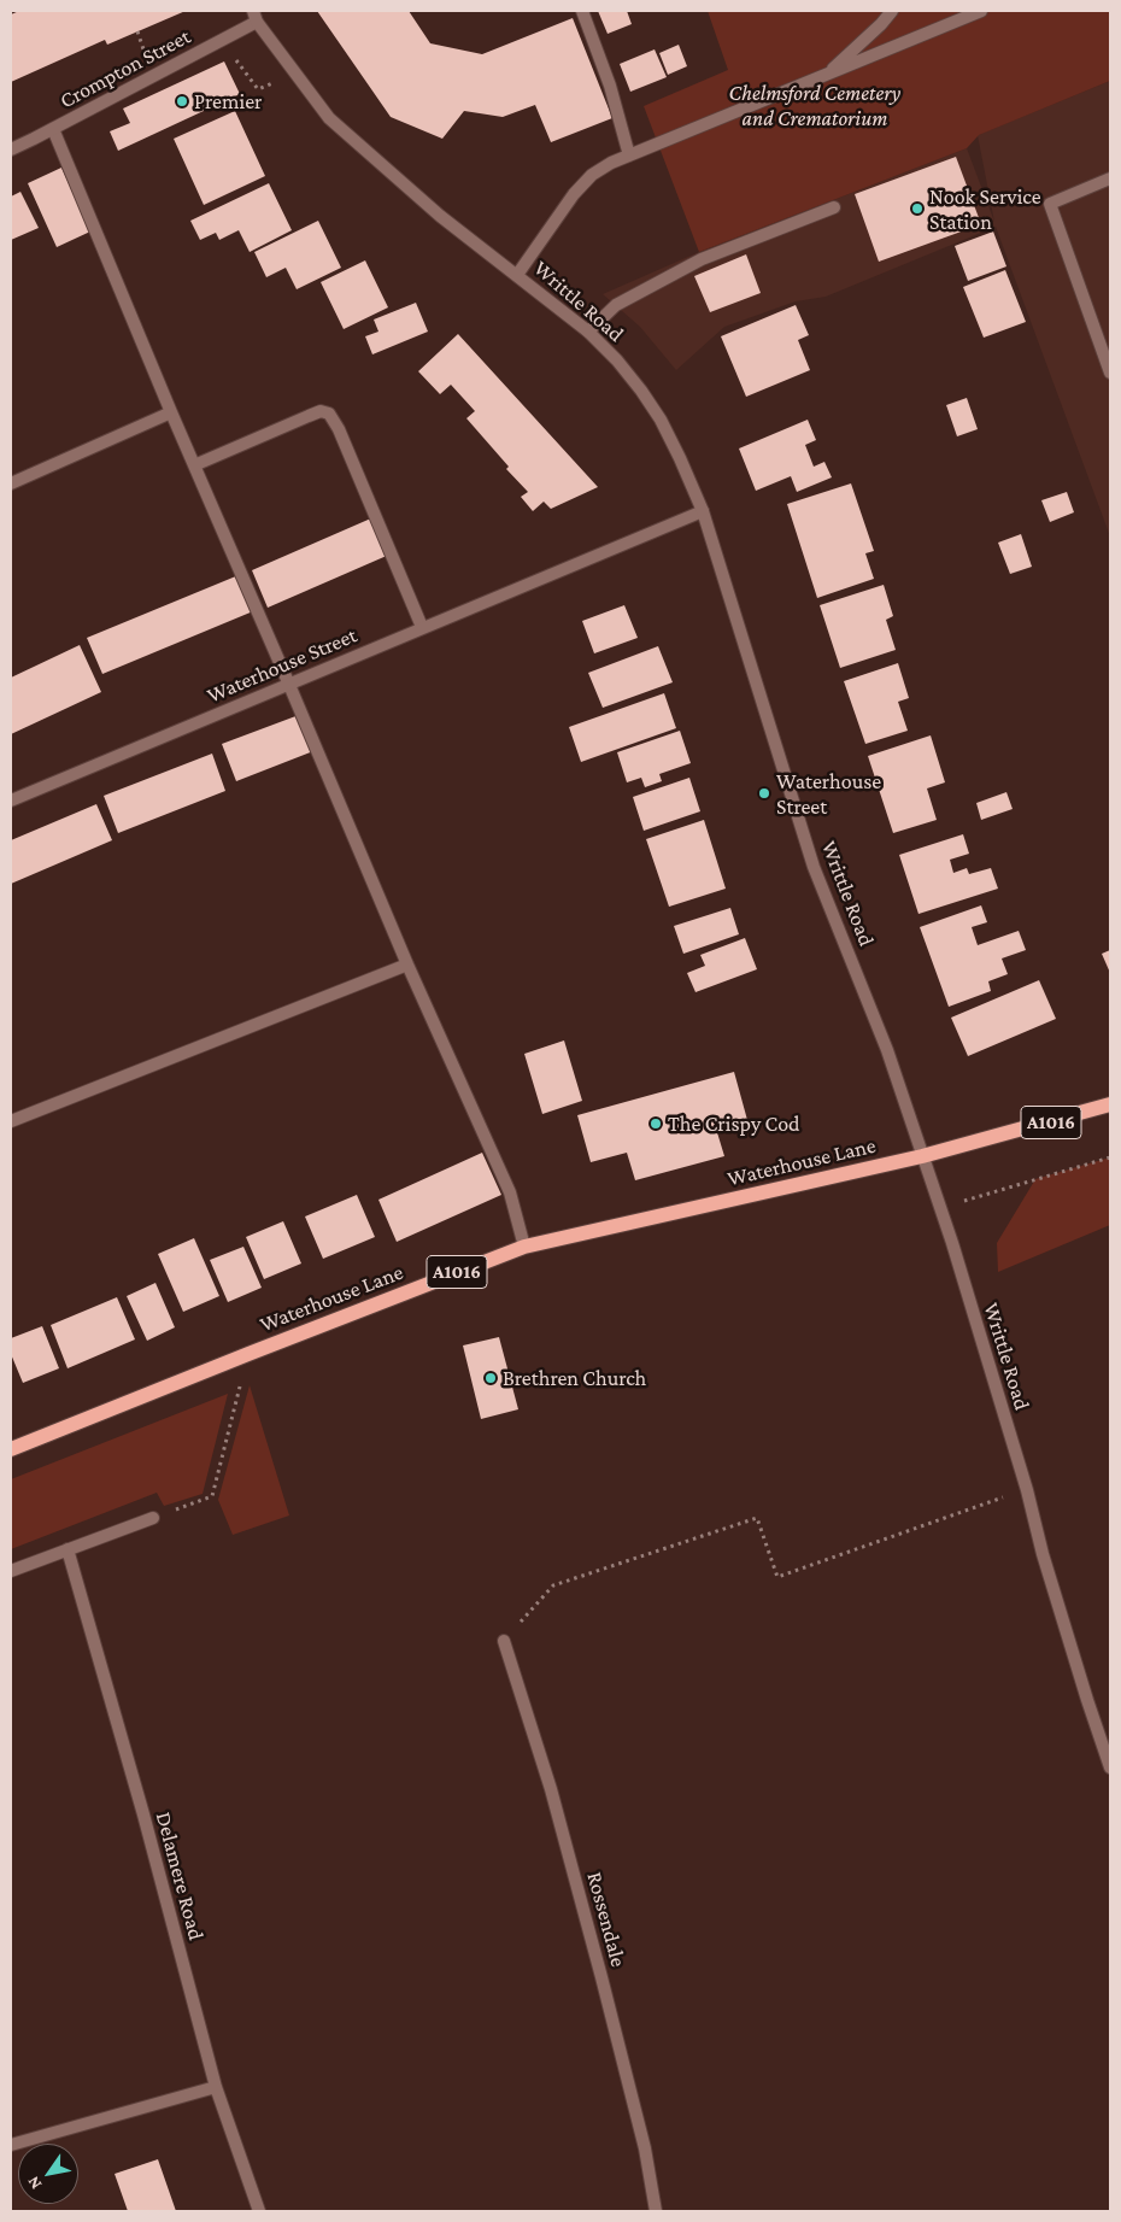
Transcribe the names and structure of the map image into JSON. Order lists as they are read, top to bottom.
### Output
{
  "streets": {
    "main road": ["A1016", "Waterhouse Lane"],
    "street": [
      "Crompton Street",
      "Writtle Road",
      "Waterhouse Street",
      "Delamere Road",
      "Rossendale"
    ]
  },
  "crossings": [
    ["Crompton Street", "Writtle Road"],
    ["Writtle Road", "Waterhouse Street"],
    ["Writtle Road", "A1016"],
    ["Writtle Road", "Waterhouse Lane"],
    ["A1016", "Waterhouse Lane"]
  ],
  "parks": ["Chelmsford Cemetery and Crematorium"],
  "places": [
    "Premier",
    "Nook Service Station",
    "Waterhouse Street",
    "The Crispy Cod",
    "Brethren Church"
  ],
  "north": "bottom left"
}
